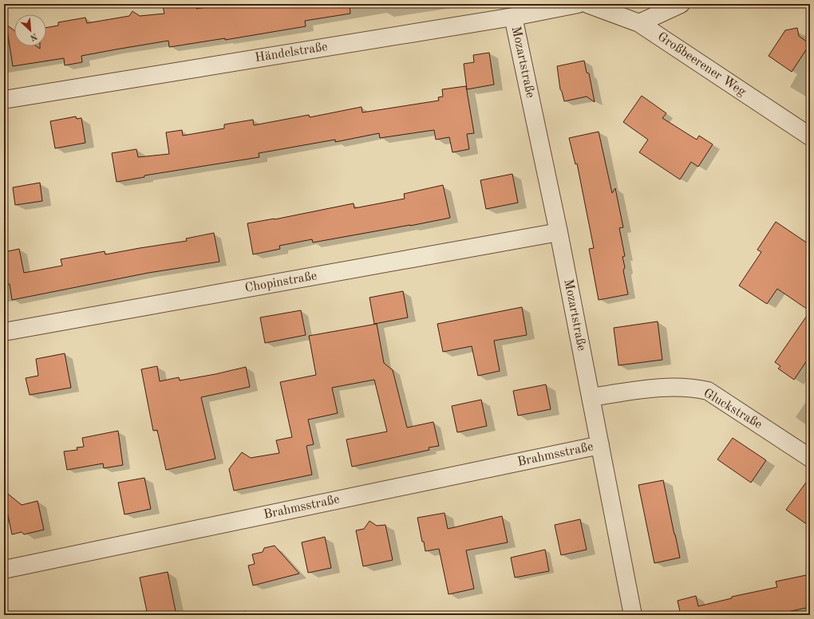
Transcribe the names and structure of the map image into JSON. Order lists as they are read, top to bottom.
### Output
{
  "streets": {
    "street": [
      "Händelstraße",
      "Mozartstraße",
      "Großbeerener Weg",
      "Chopinstraße",
      "Gluckstraße",
      "Brahmsstraße"
    ]
  },
  "crossings": [
    ["Händelstraße", "Mozartstraße"],
    ["Mozartstraße", "Chopinstraße"],
    ["Mozartstraße", "Gluckstraße"],
    ["Mozartstraße", "Brahmsstraße"]
  ],
  "north": "bottom right"
}
